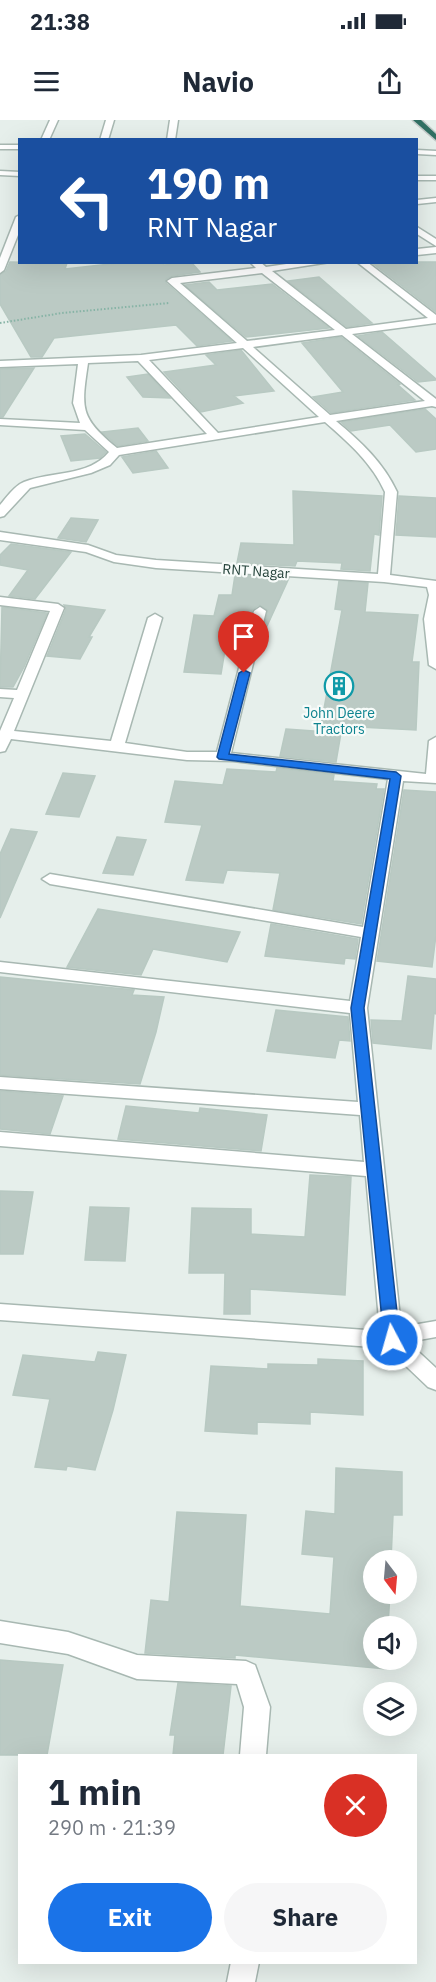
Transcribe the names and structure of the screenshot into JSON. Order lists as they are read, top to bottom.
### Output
{
  "streets": {
    "street": ["RNT Nagar"]
  },
  "places": {
    "building": ["John Deere Tractors"]
  },
  "north": "bottom",
  "page": {
    "status": "21:38",
    "header": "Navio",
    "turn": ["190 m", "RNT Nagar"],
    "heading": ["1 min", "290 m · 21:39"],
    "buttons": ["Exit", "Share"]
  }
}
